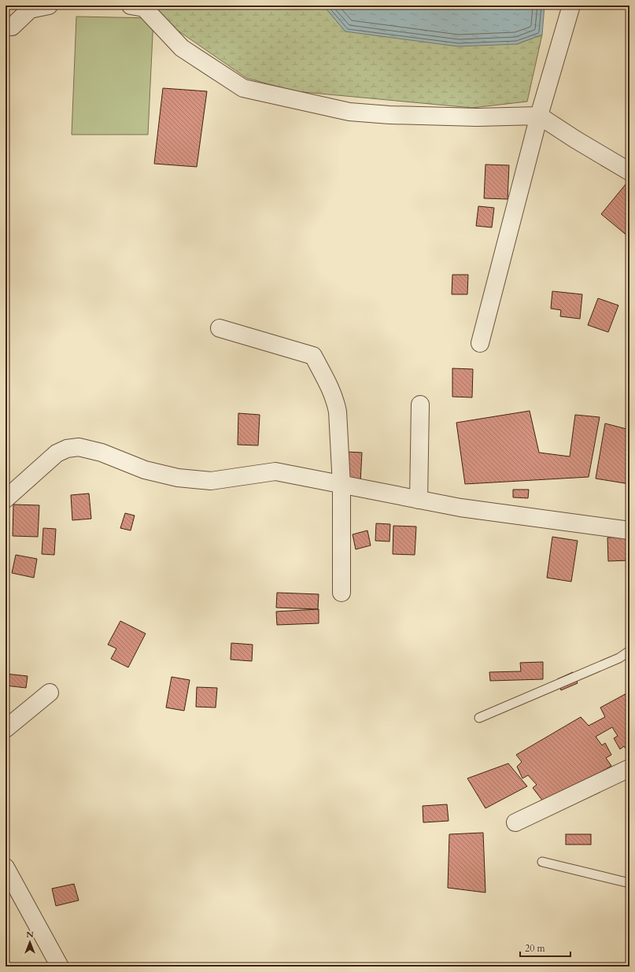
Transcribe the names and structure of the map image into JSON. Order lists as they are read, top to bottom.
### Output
{
  "scale_bar": "20 m",
  "north": "top"
}
